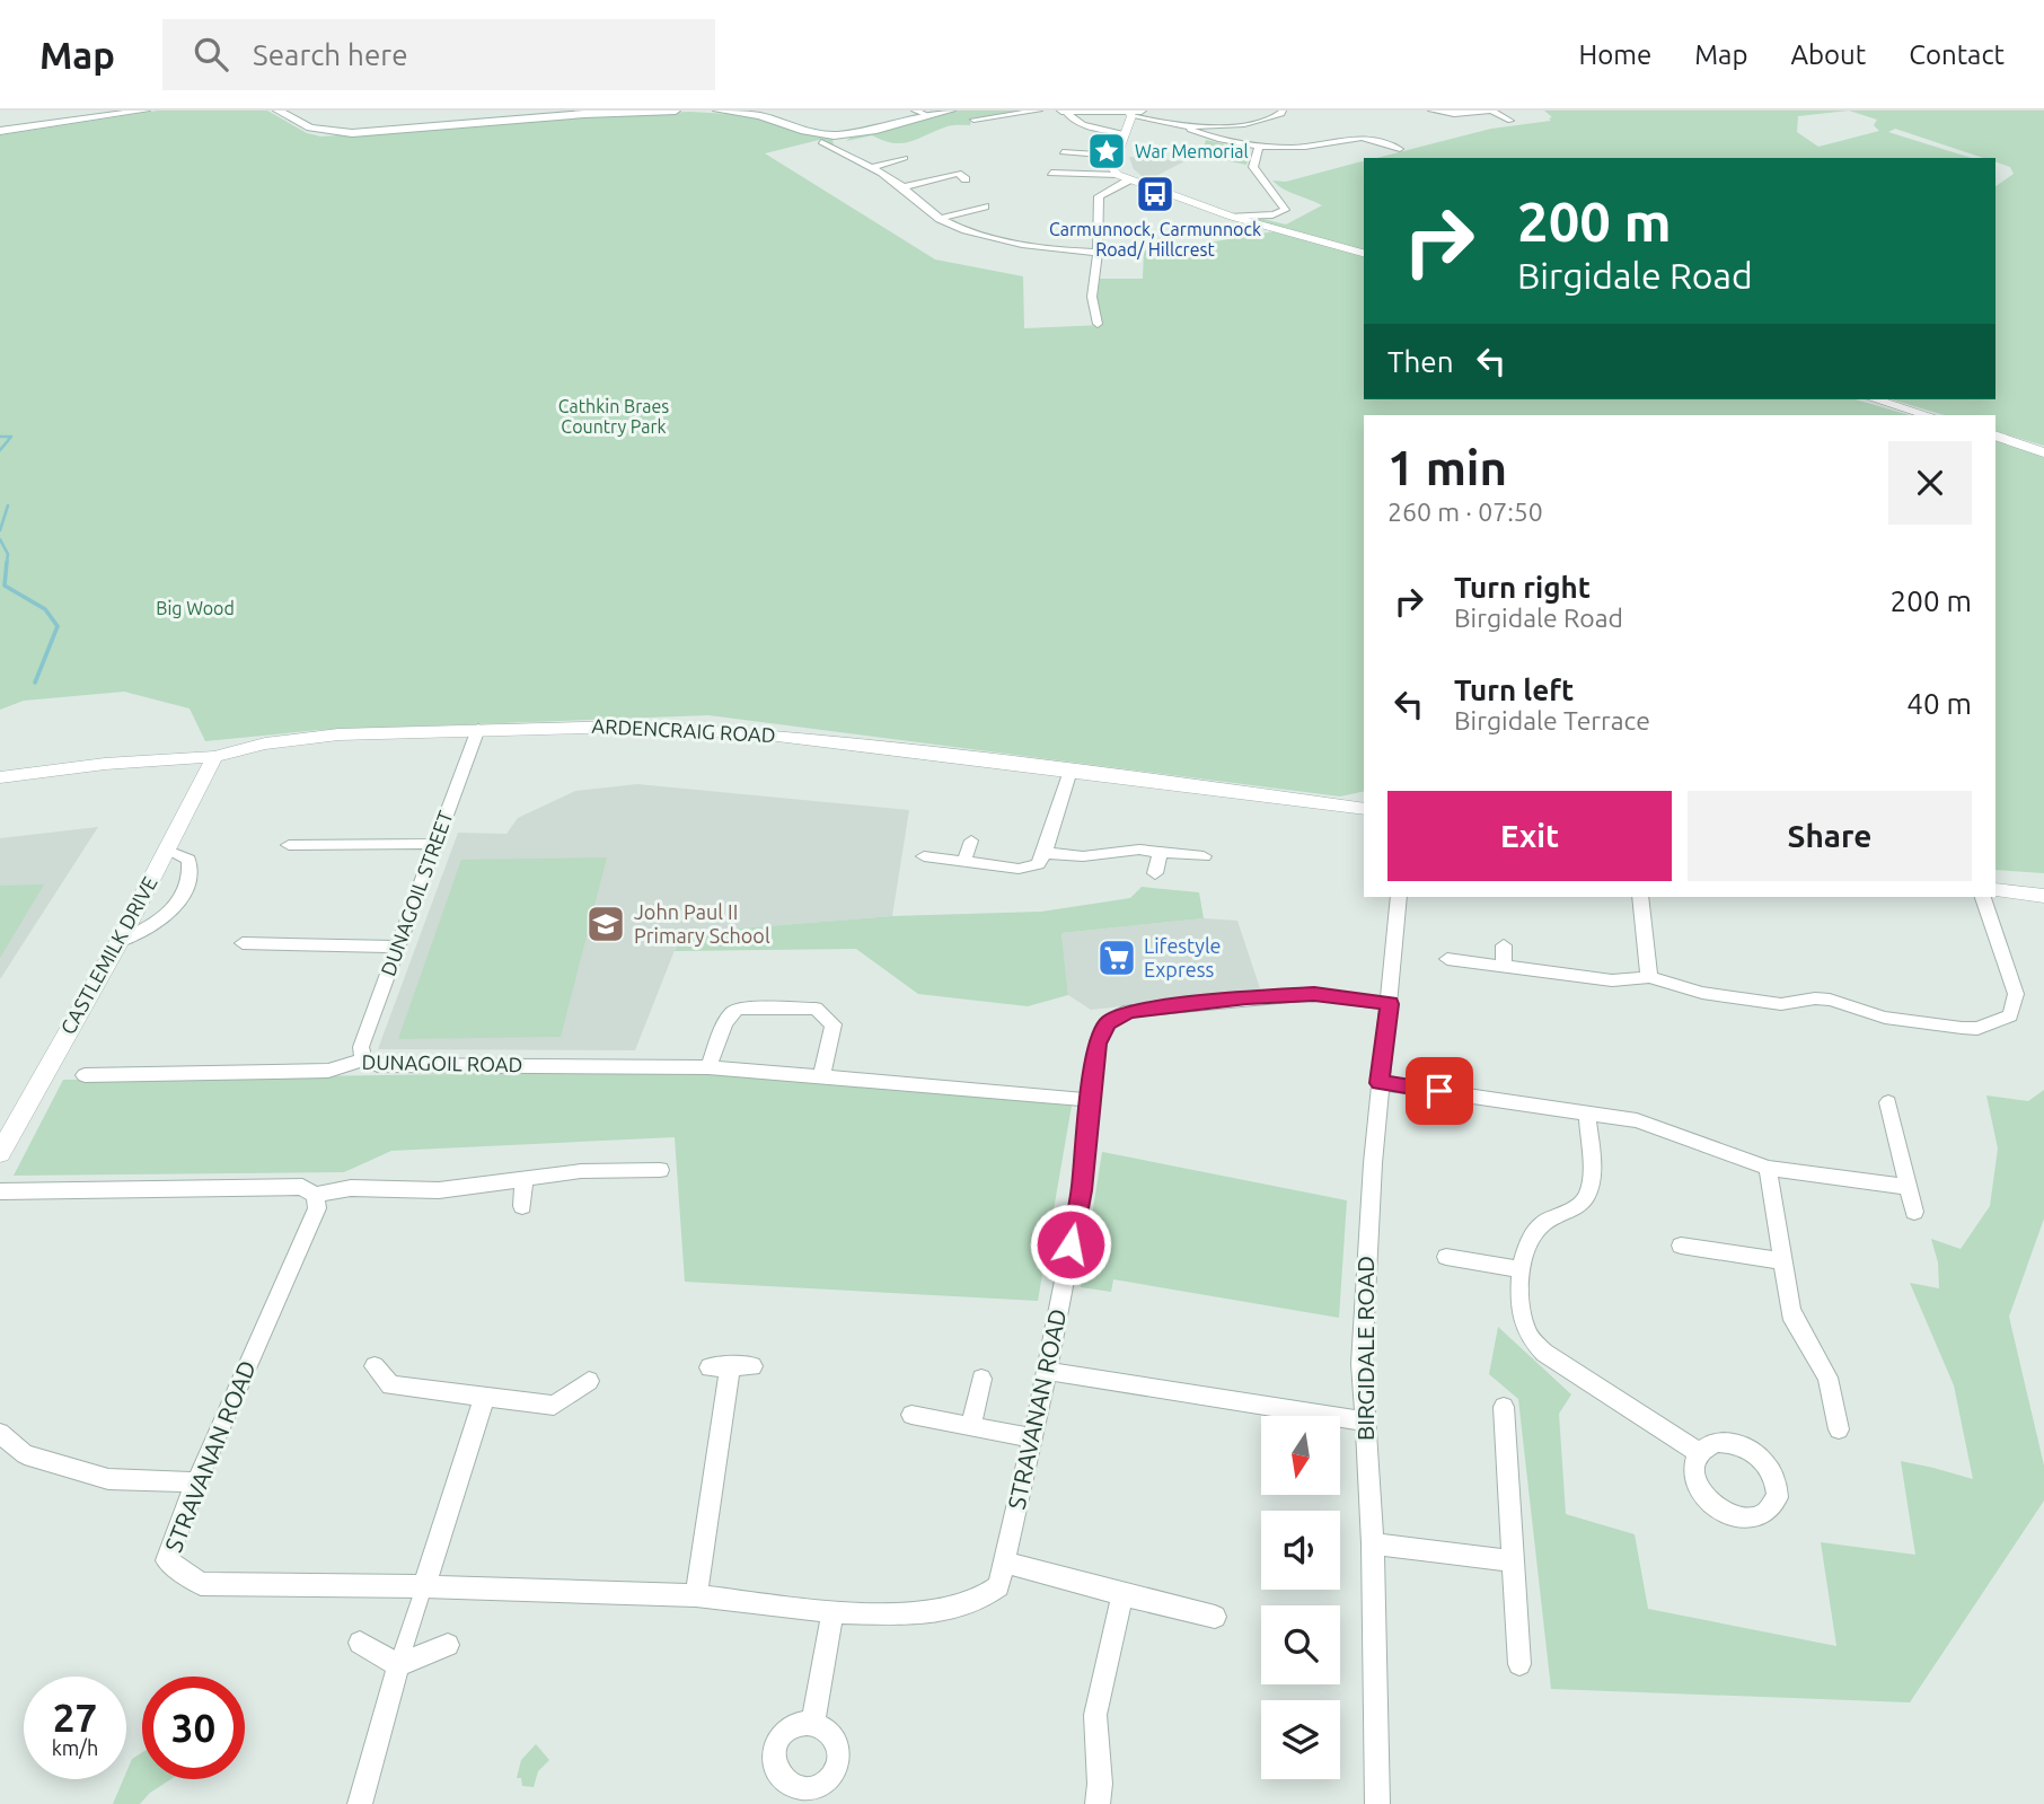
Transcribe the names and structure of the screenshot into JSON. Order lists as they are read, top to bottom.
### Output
{
  "streets": {
    "street": [
      "ARDENCRAIG ROAD",
      "DUNAGOIL STREET",
      "CASTLEMILK DRIVE",
      "DUNAGOIL ROAD",
      "BIRGIDALE ROAD",
      "STRAVANAN ROAD"
    ]
  },
  "crossings": [
    ["ARDENCRAIG ROAD", "DUNAGOIL STREET"],
    ["ARDENCRAIG ROAD", "CASTLEMILK DRIVE"],
    ["DUNAGOIL STREET", "DUNAGOIL ROAD"],
    ["DUNAGOIL ROAD", "STRAVANAN ROAD"],
    ["BIRGIDALE ROAD", "STRAVANAN ROAD"]
  ],
  "parks": ["Cathkin Braes Country Park", "Big Wood"],
  "places": {
    "place": ["War Memorial"],
    "bus stop": ["Carmunnock, Carmunnock Road/ Hillcrest"],
    "school or university": ["John Paul II Primary School"],
    "supermarket": ["Lifestyle Express"]
  },
  "north": "bottom",
  "page": {
    "header": "Map",
    "search": "Search here",
    "nav": [
      "Home",
      "Map",
      "About",
      "Contact"
    ],
    "turn": ["200 m", "Birgidale Road"],
    "then": "Then",
    "heading": ["1 min", "260 m · 07:50"],
    "list": [
      {
        "name": "Turn right",
        "note": "Birgidale Road",
        "value": "200 m"
      },
      {
        "name": "Turn left",
        "note": "Birgidale Terrace",
        "value": "40 m"
      }
    ],
    "buttons": ["Exit", "Share"],
    "speed": "27 km/h",
    "limit": "30"
  }
}
